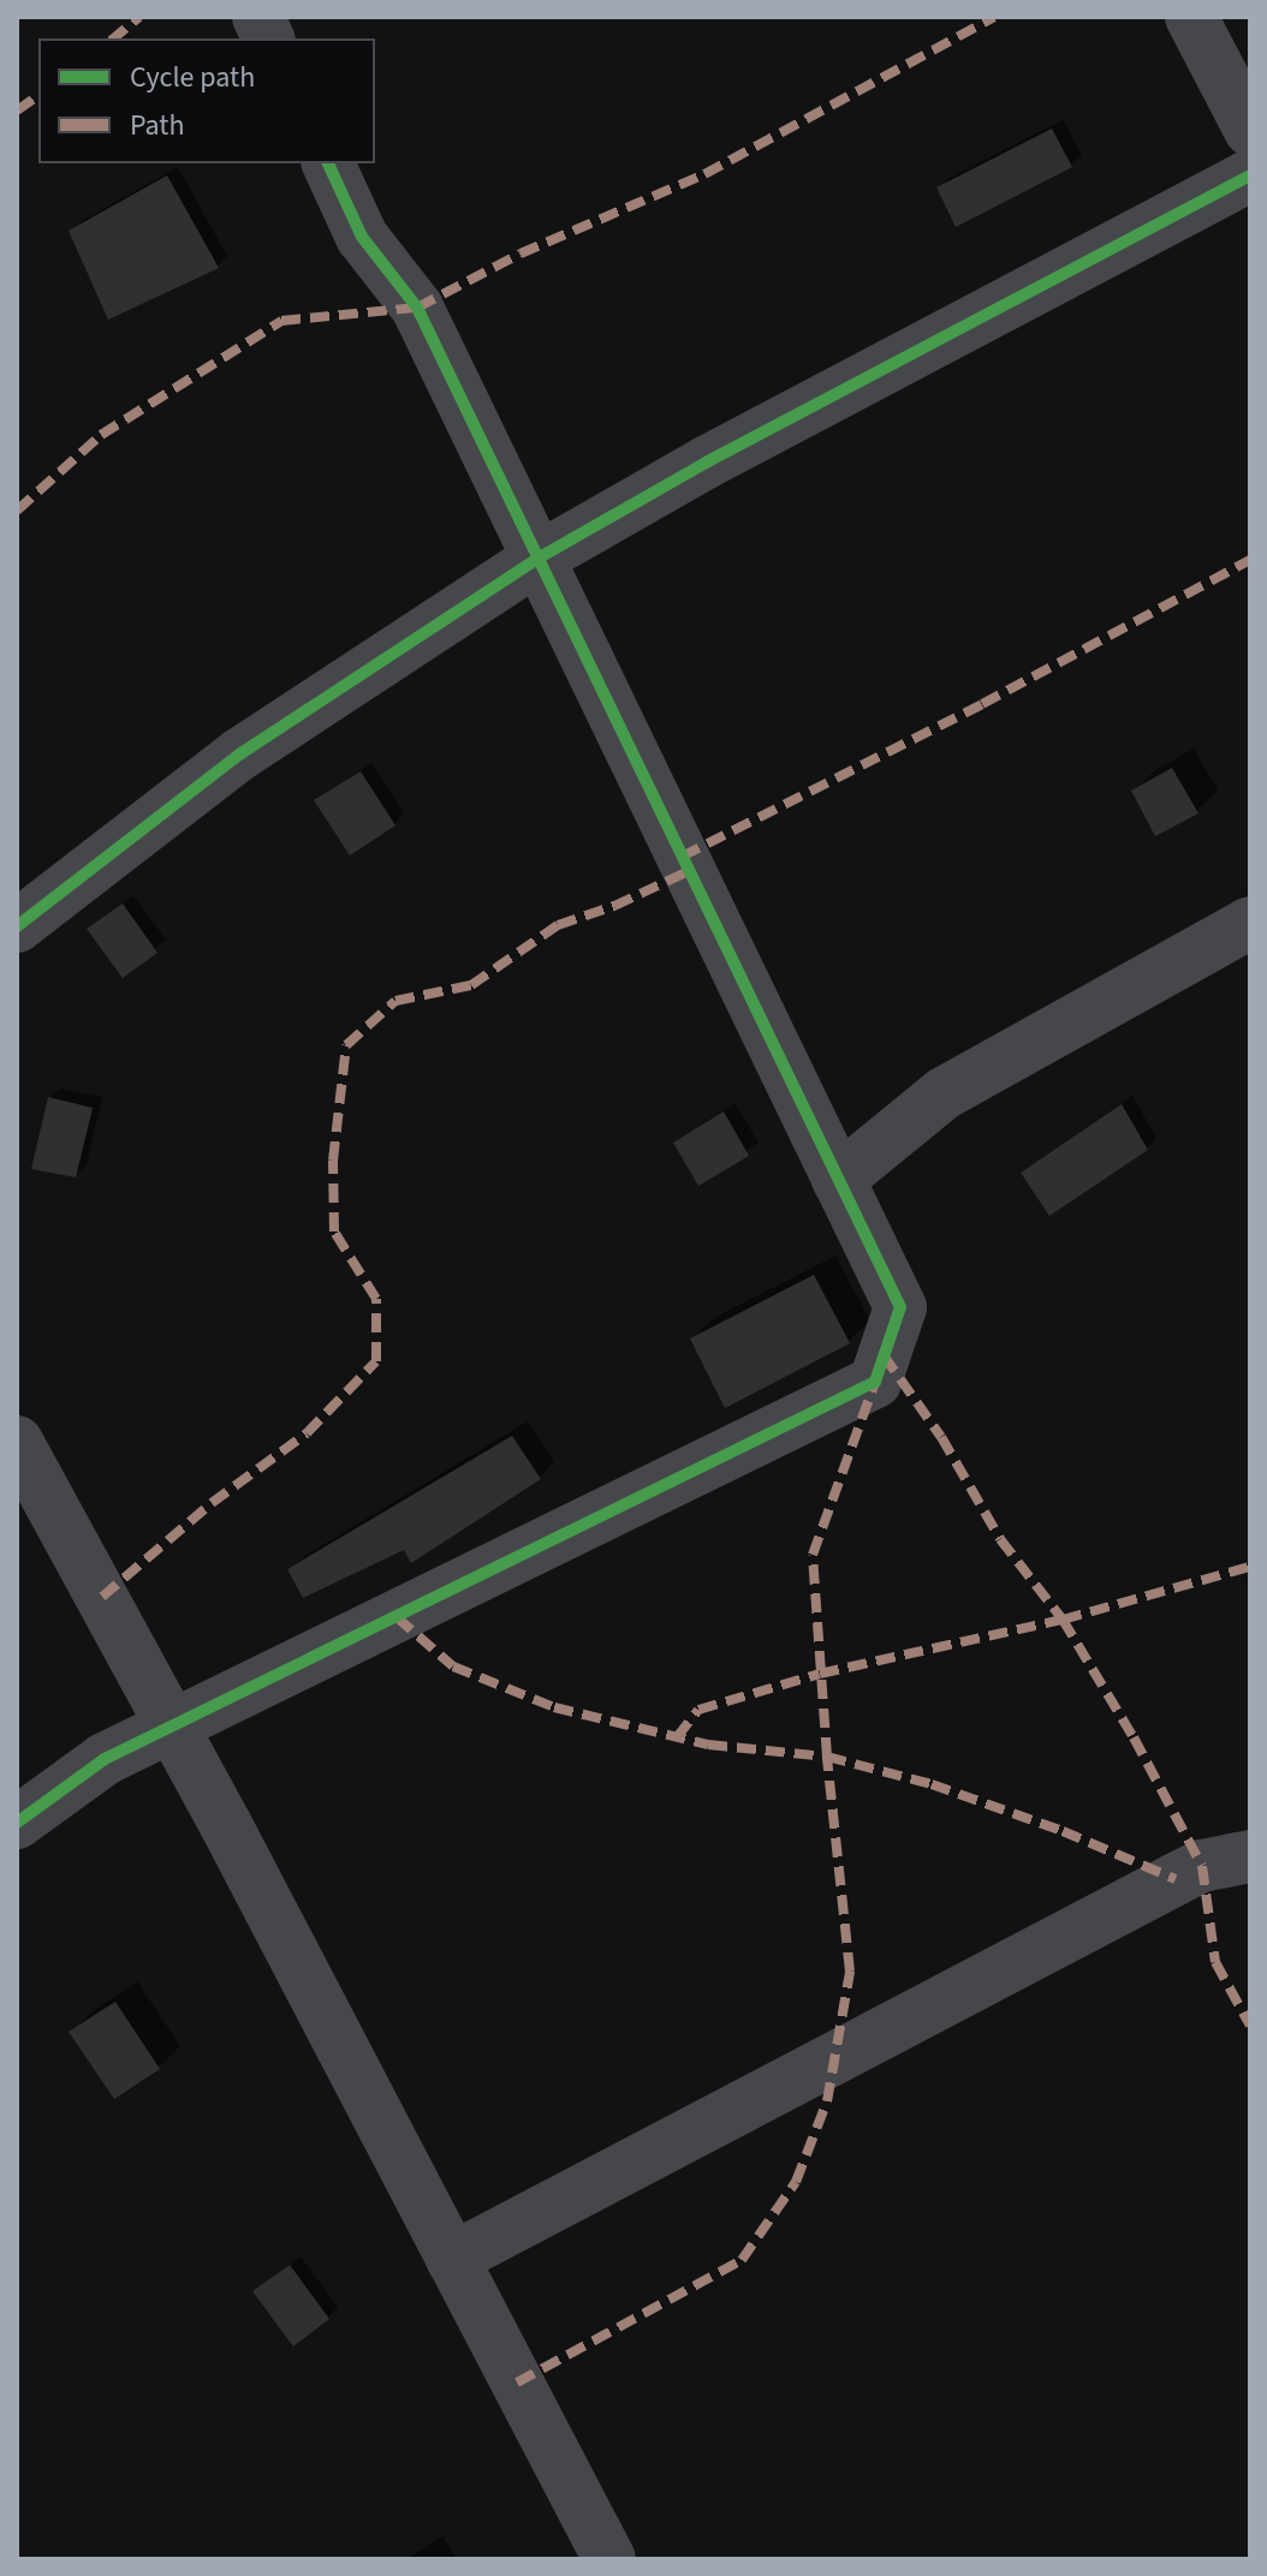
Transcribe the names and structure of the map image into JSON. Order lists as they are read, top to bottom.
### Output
{
  "legend": ["Cycle path", "Path"]
}
